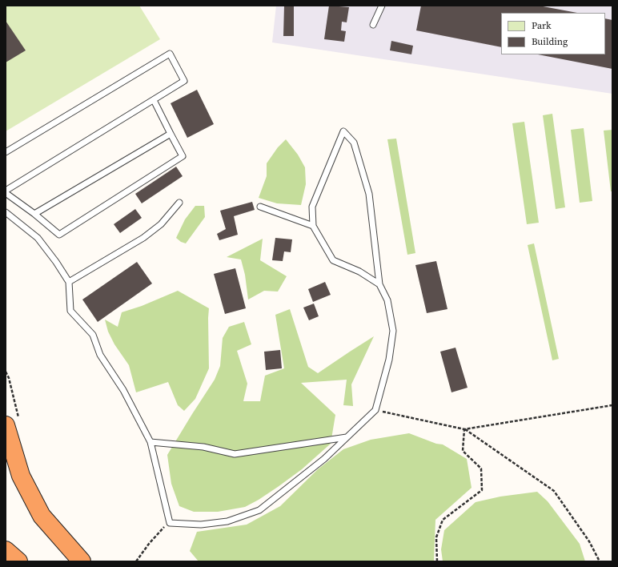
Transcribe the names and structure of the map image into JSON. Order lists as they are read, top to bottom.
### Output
{
  "legend": ["Park", "Building"]
}
